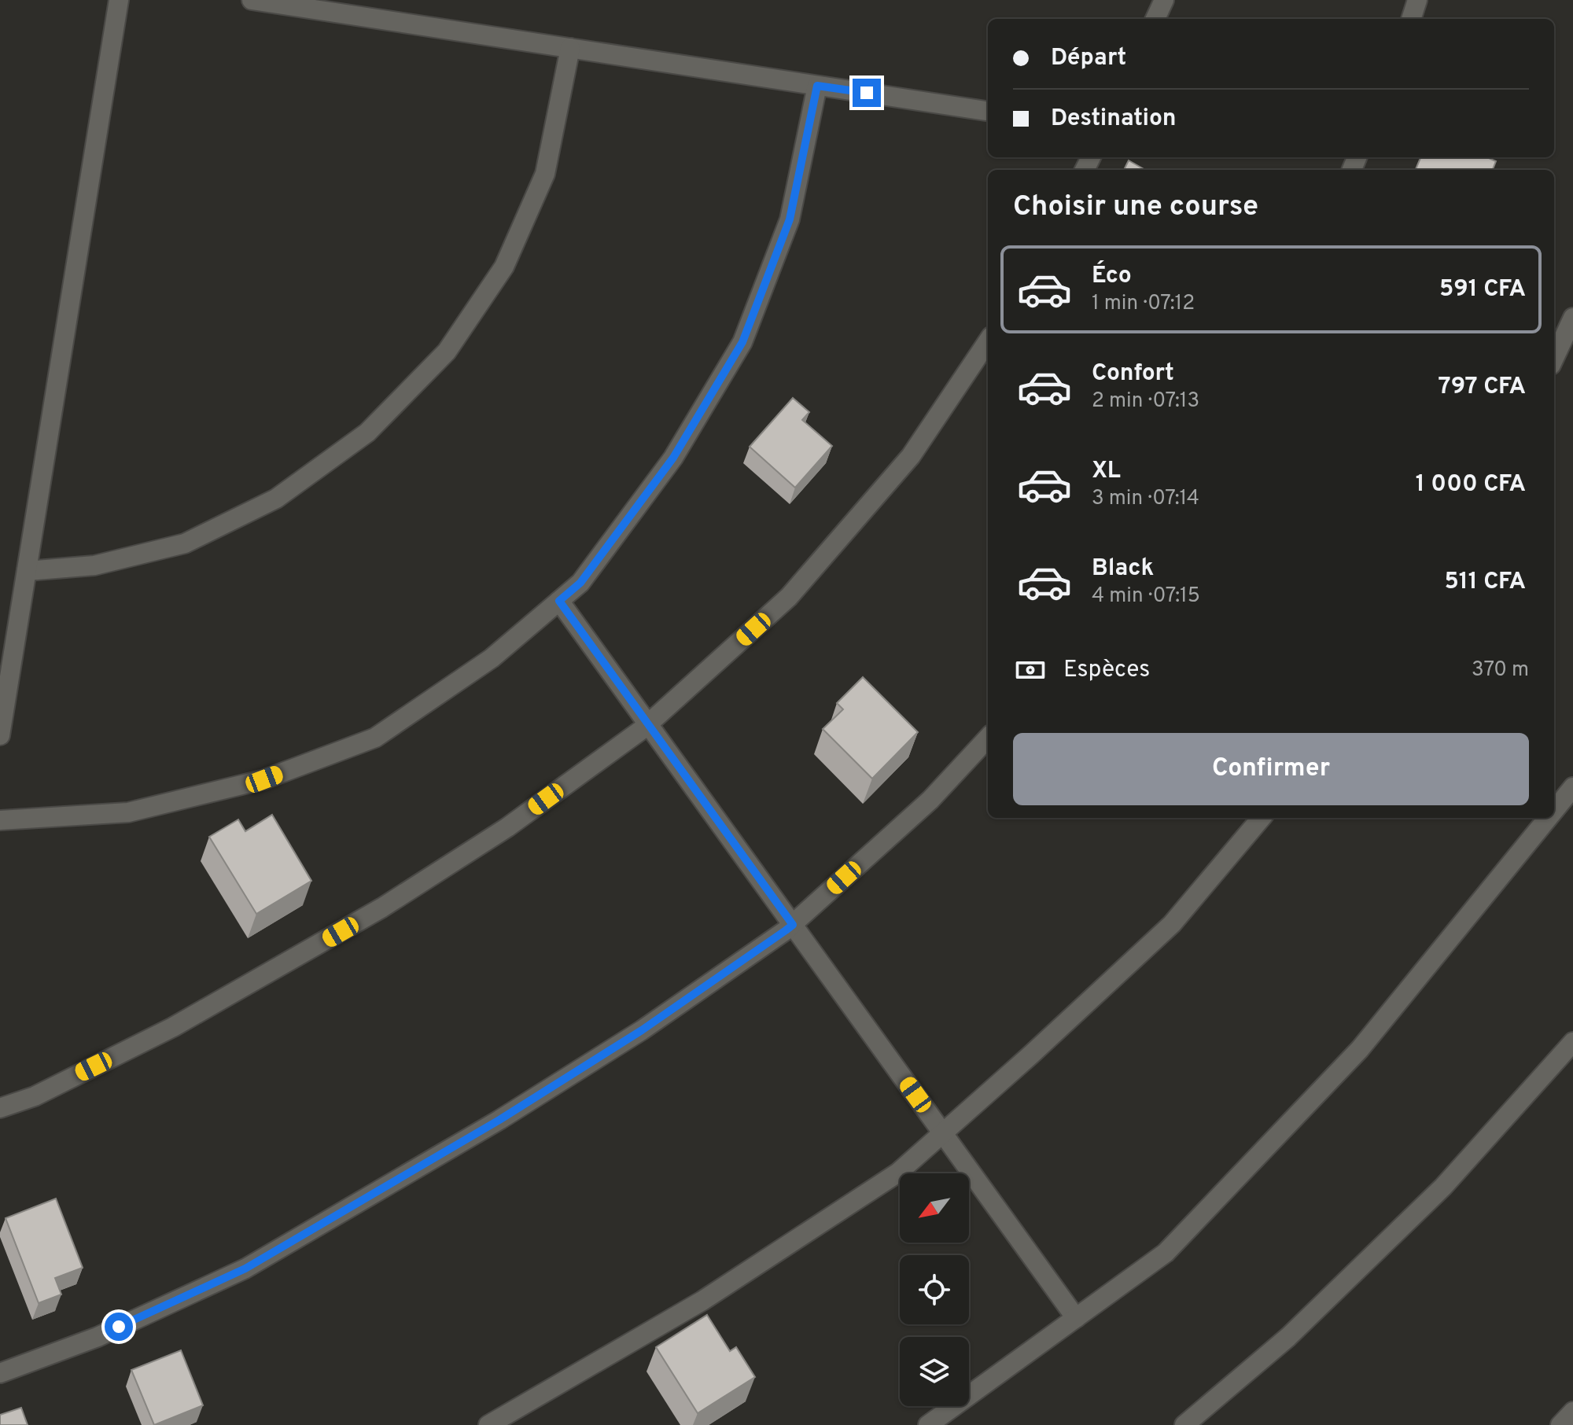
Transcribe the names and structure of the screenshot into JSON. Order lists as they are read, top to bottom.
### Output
{
  "north": "bottom left",
  "page": {
    "banner": ["Départ", "Destination"],
    "heading": "Choisir une course",
    "list": [
      {
        "name": "Éco",
        "note": "1 min · 07:12",
        "value": "591 CFA"
      },
      {
        "name": "Confort",
        "note": "2 min · 07:13",
        "value": "797 CFA"
      },
      {
        "name": "XL",
        "note": "3 min · 07:14",
        "value": "1 000 CFA"
      },
      {
        "name": "Black",
        "note": "4 min · 07:15",
        "value": "511 CFA"
      }
    ],
    "pay": ["Espèces", "370 m"],
    "buttons": "Confirmer"
  }
}
